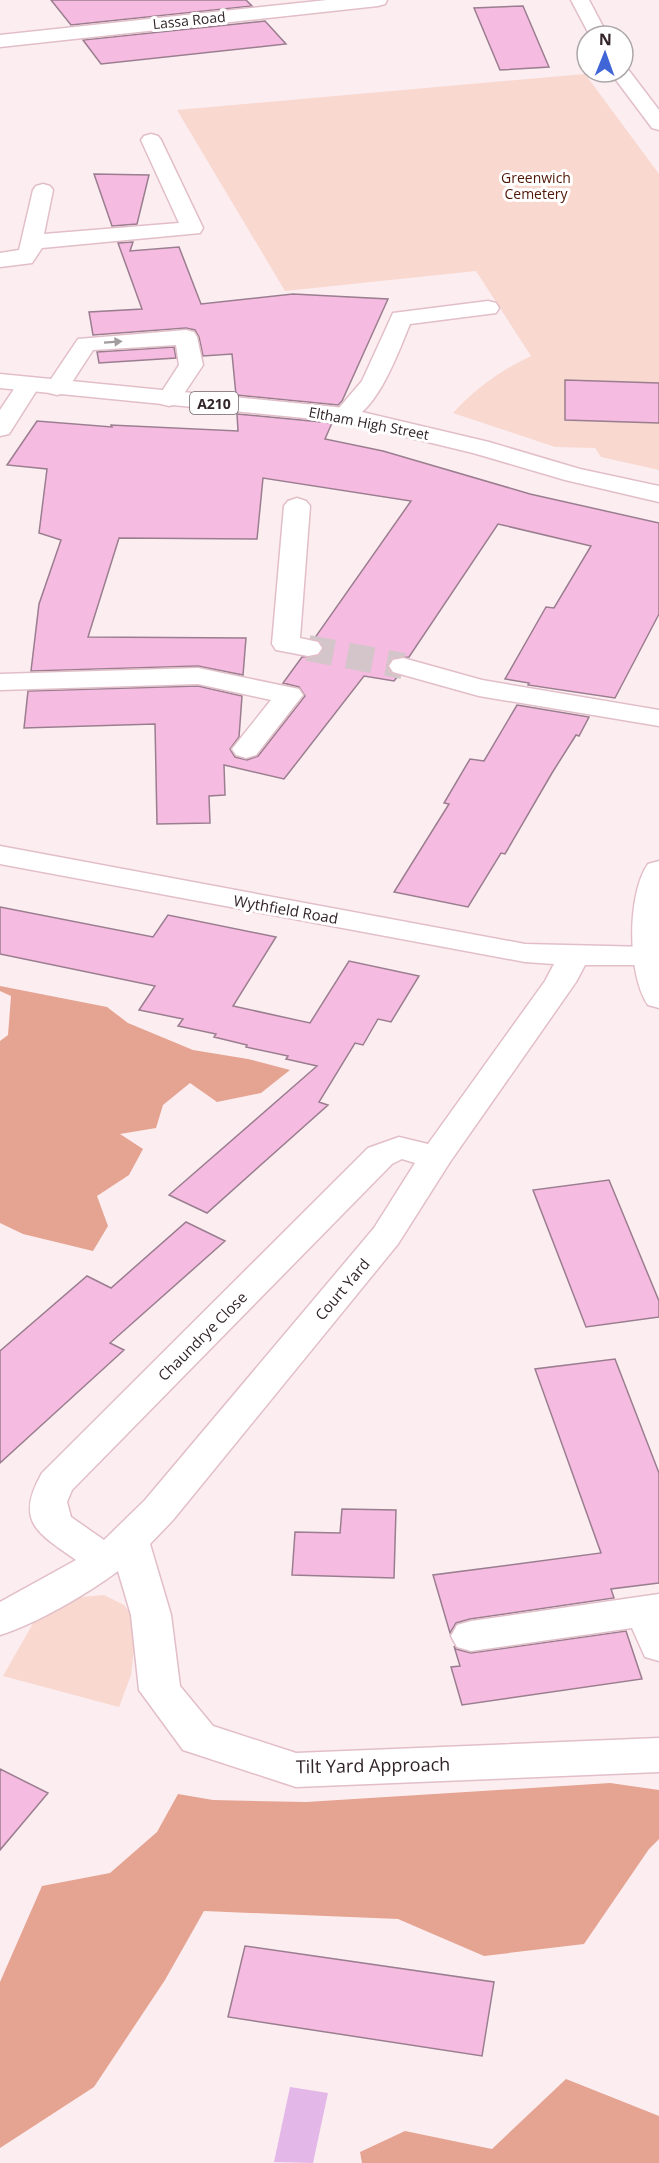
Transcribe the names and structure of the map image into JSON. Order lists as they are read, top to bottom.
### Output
{
  "streets": {
    "street": [
      "Lassa Road",
      "A210",
      "Eltham High Street",
      "Wythfield Road",
      "Court Yard",
      "Chaundrye Close",
      "Tilt Yard Approach"
    ]
  },
  "crossings": [
    ["Wythfield Road", "Court Yard"],
    ["Court Yard", "Chaundrye Close"],
    ["Court Yard", "Tilt Yard Approach"],
    ["Chaundrye Close", "Tilt Yard Approach"]
  ],
  "parks": ["Greenwich Cemetery"],
  "north": "top"
}
